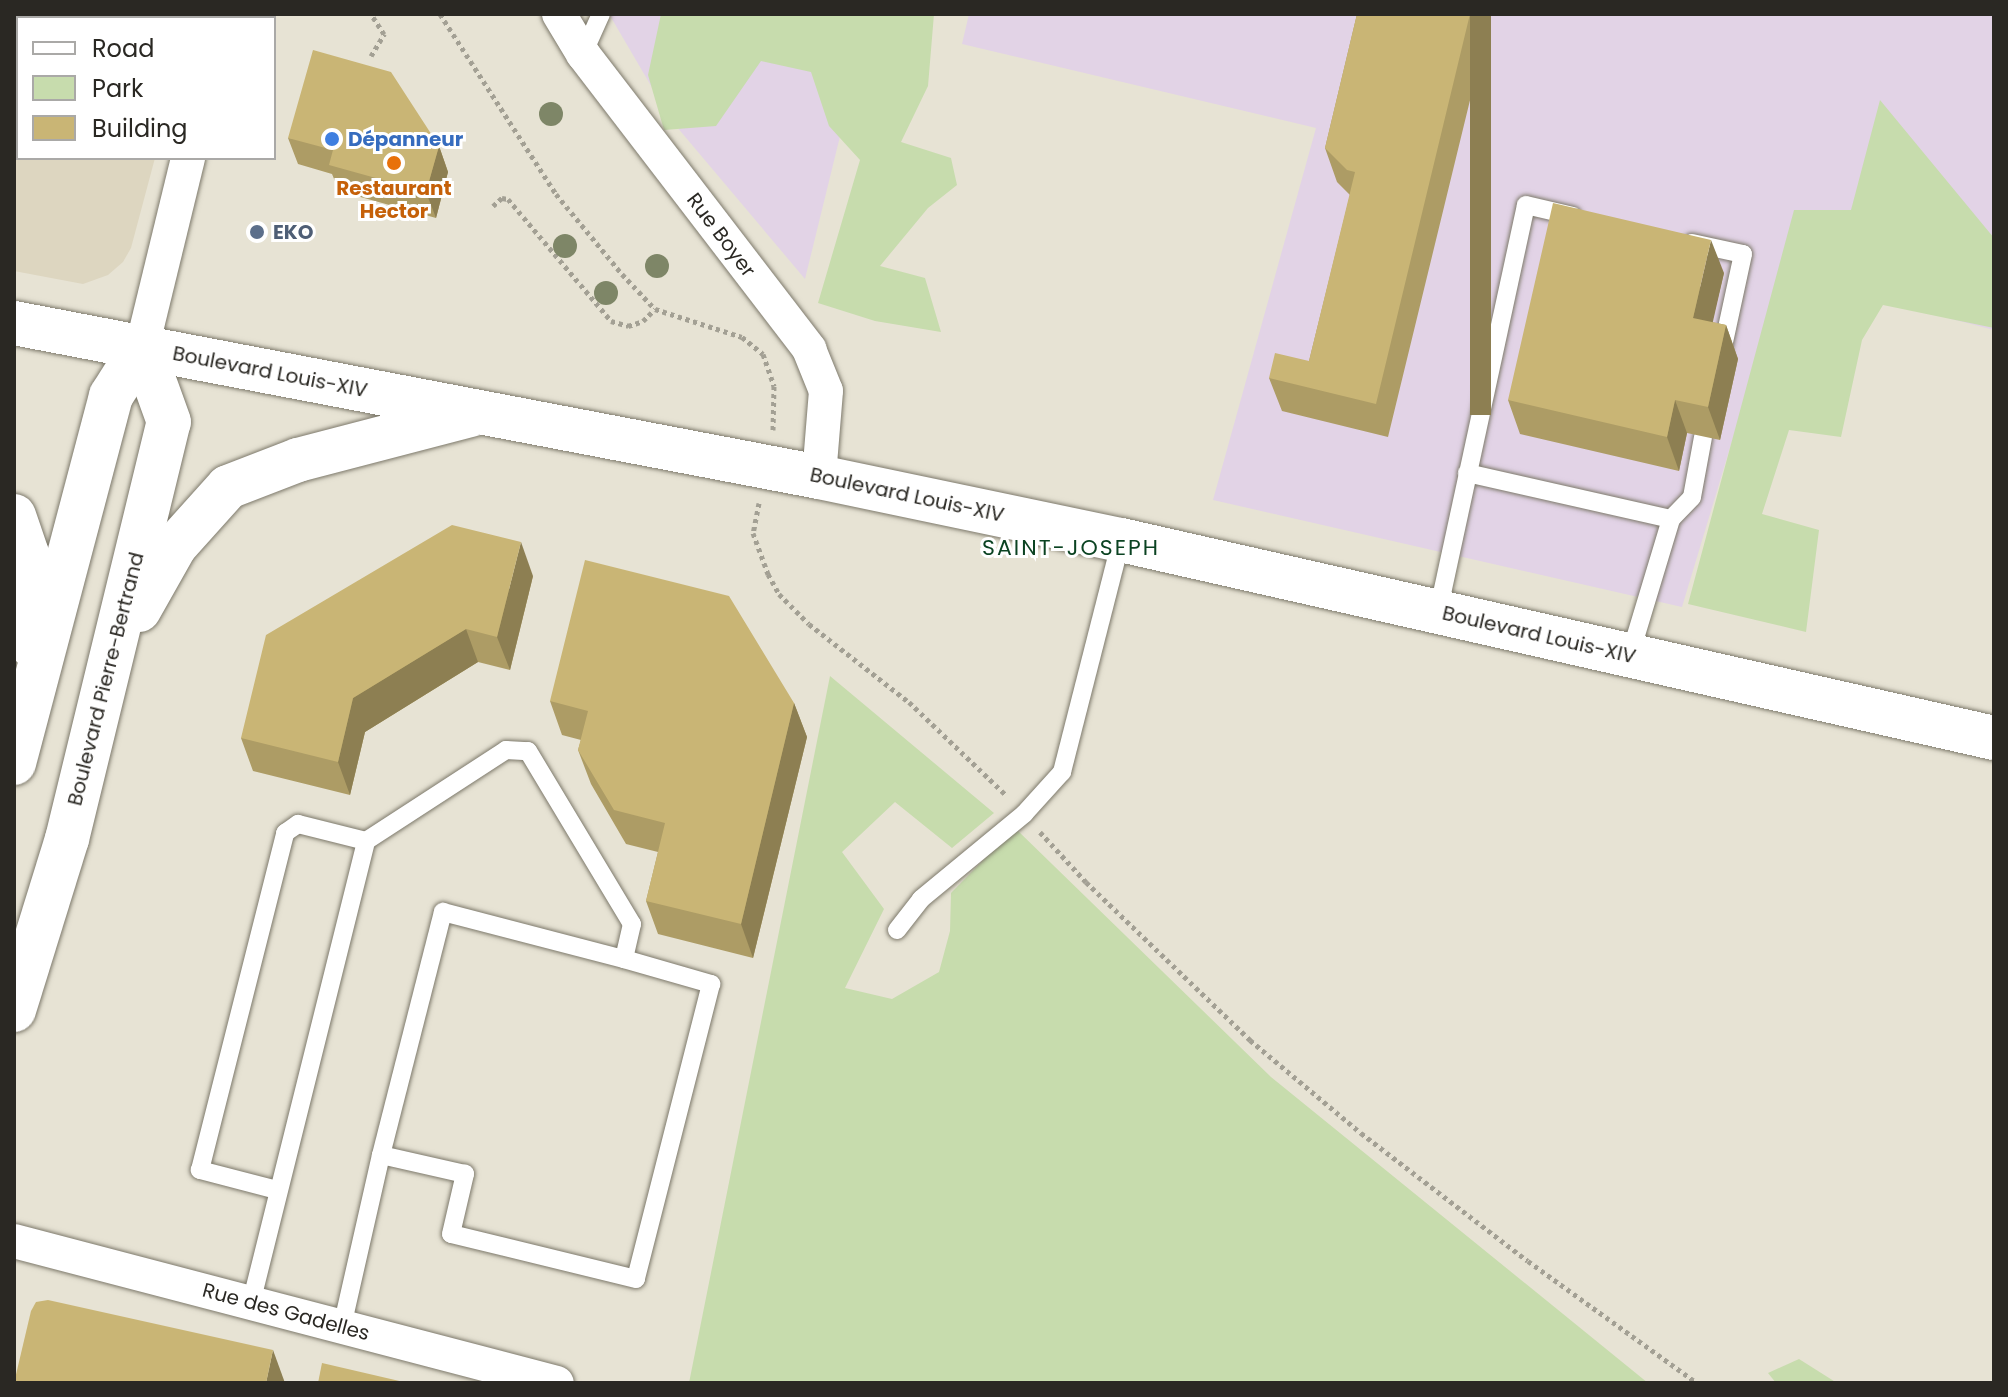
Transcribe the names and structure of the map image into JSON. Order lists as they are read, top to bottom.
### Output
{
  "streets": {
    "main road": ["Boulevard Louis-XIV", "Boulevard Pierre-Bertrand"],
    "street": ["Rue Boyer", "Rue des Gadelles"]
  },
  "crossings": [
    ["Rue Boyer", "Boulevard Louis-XIV"],
    ["Boulevard Louis-XIV", "Boulevard Pierre-Bertrand"]
  ],
  "districts": ["SAINT-JOSEPH"],
  "places": ["Dépanneur", "Restaurant Hector", "EKO"],
  "legend": ["Road", "Park", "Building"]
}
